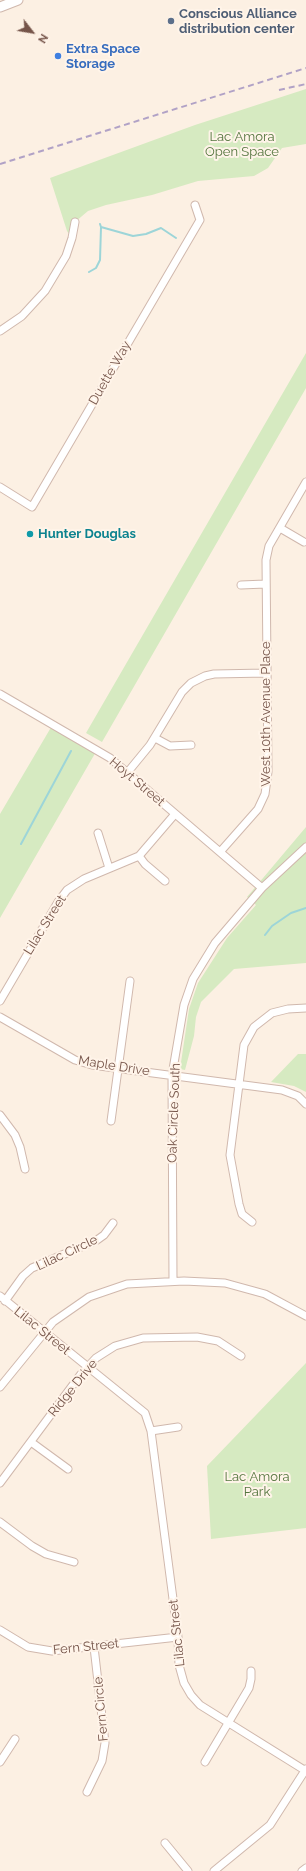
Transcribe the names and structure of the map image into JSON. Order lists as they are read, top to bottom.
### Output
{
  "streets": {
    "street": [
      "Duette Way",
      "West 10th Avenue Place",
      "Hoyt Street",
      "Lilac Street",
      "Maple Drive",
      "Oak Circle South",
      "Lilac Circle",
      "Ridge Drive",
      "Fern Street",
      "Fern Circle"
    ]
  },
  "crossings": [
    ["West 10th Avenue Place", "Hoyt Street"],
    ["Hoyt Street", "Lilac Street"],
    ["Hoyt Street", "Oak Circle South"],
    ["Lilac Street", "Lilac Circle"],
    ["Lilac Street", "Ridge Drive"],
    ["Lilac Street", "Fern Street"],
    ["Maple Drive", "Oak Circle South"],
    ["Fern Street", "Fern Circle"]
  ],
  "parks": ["Lac Amora Open Space", "Lac Amora Park"],
  "places": ["Conscious Alliance distribution center", "Extra Space Storage", "Hunter Douglas"],
  "north": "bottom right"
}
